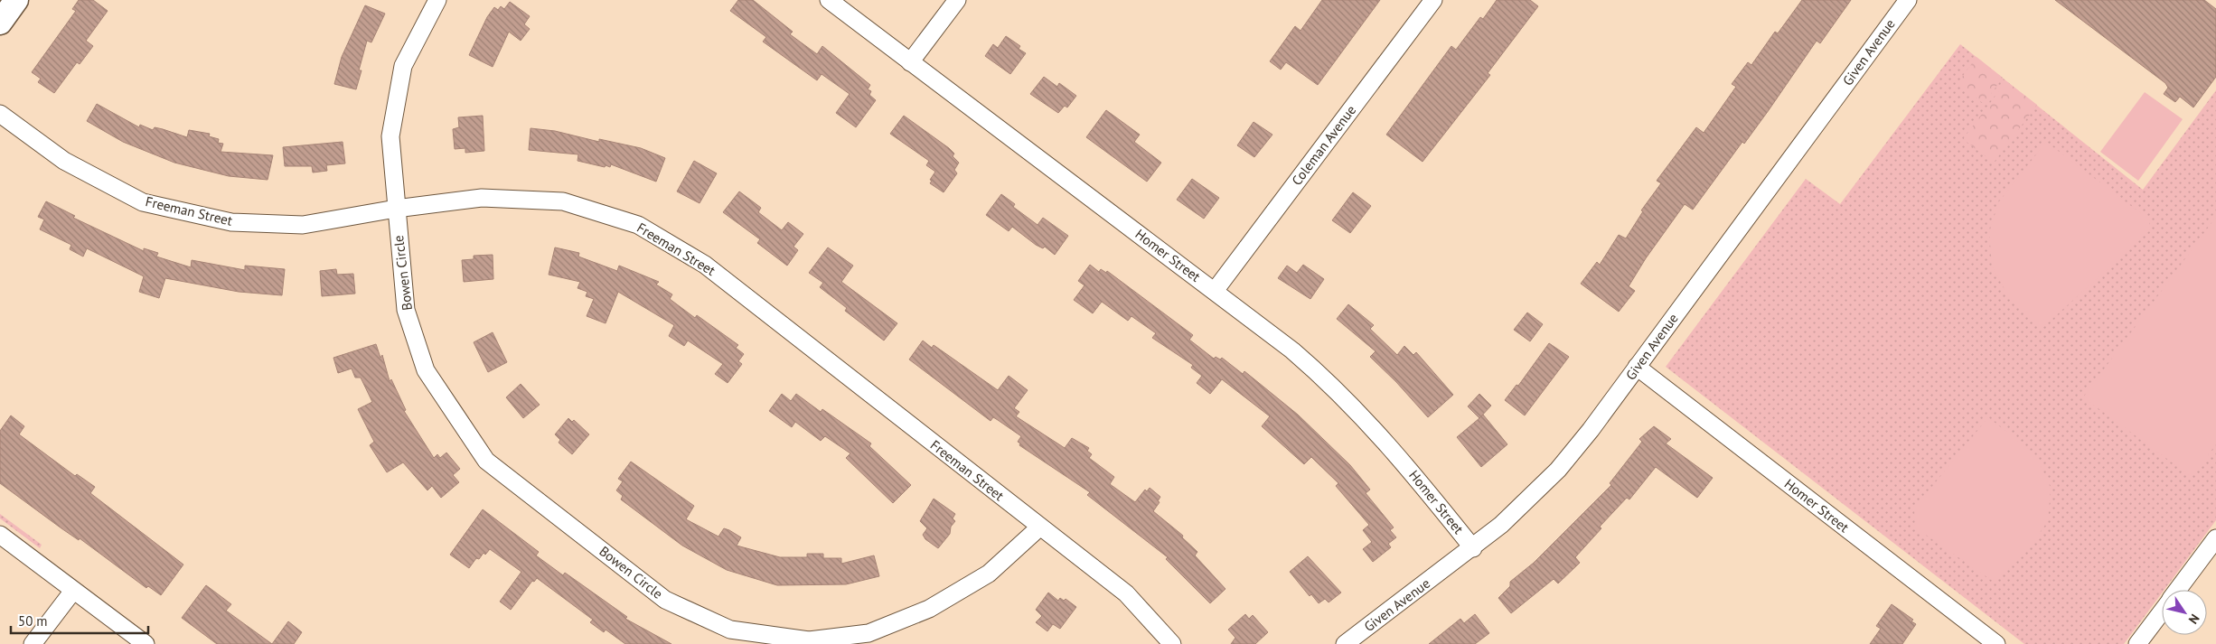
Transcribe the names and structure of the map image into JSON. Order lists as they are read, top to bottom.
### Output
{
  "streets": {
    "street": [
      "Given Avenue",
      "Coleman Avenue",
      "Freeman Street",
      "Homer Street",
      "Bowen Circle"
    ]
  },
  "crossings": [
    ["Given Avenue", "Homer Street"],
    ["Coleman Avenue", "Homer Street"],
    ["Freeman Street", "Bowen Circle"]
  ],
  "scale_bar": "50 m",
  "north": "bottom right"
}
